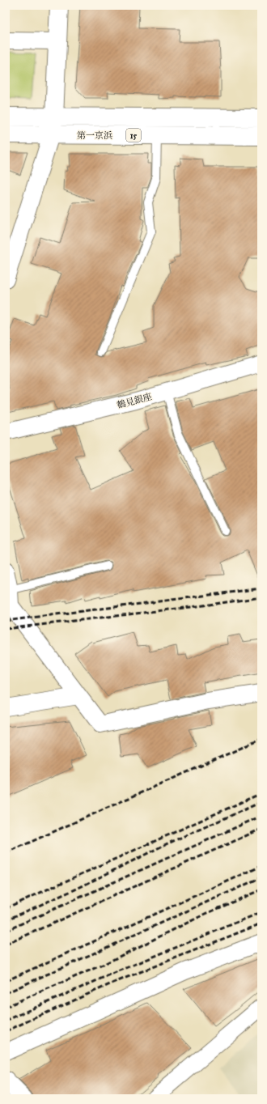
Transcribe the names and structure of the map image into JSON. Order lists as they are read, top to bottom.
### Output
{
  "streets": {
    "main road": ["第一京浜", "15"],
    "street": ["鶴見銀座"]
  }
}
